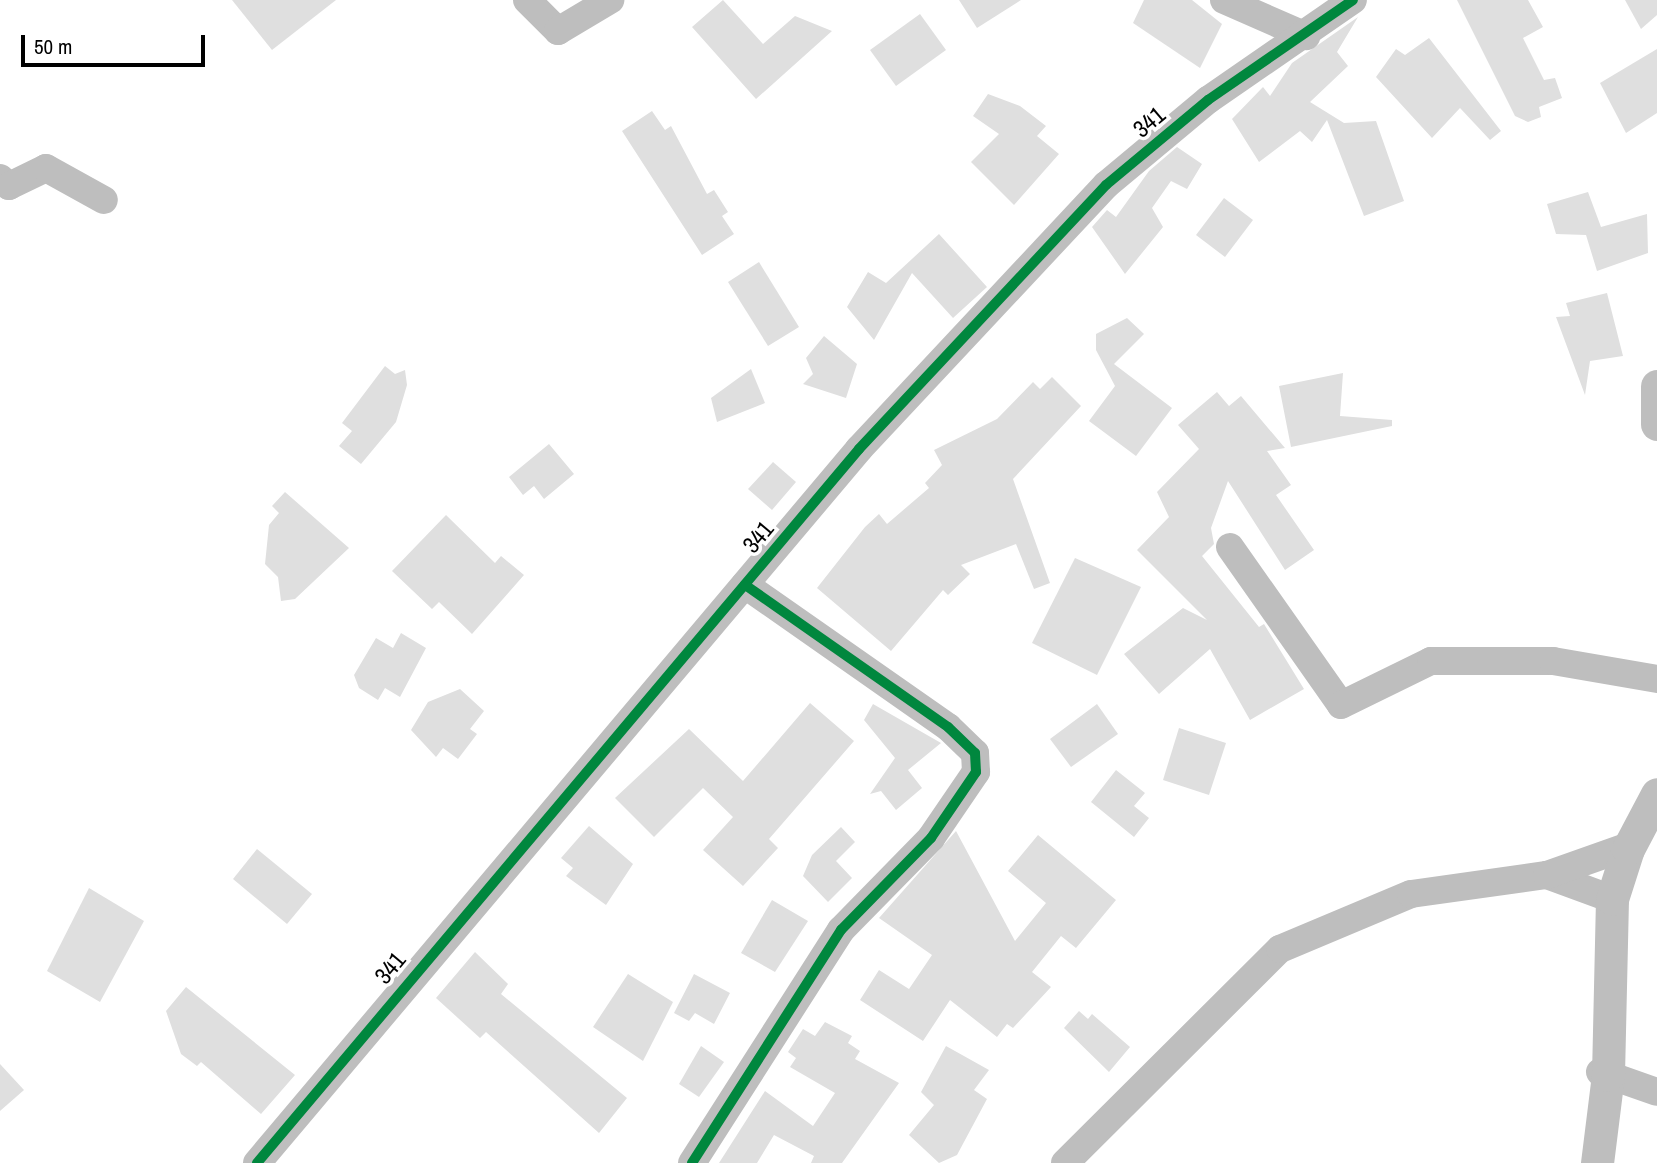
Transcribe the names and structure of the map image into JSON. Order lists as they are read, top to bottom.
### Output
{
  "streets": {
    "street": ["341"]
  },
  "scale_bar": "50 m"
}
